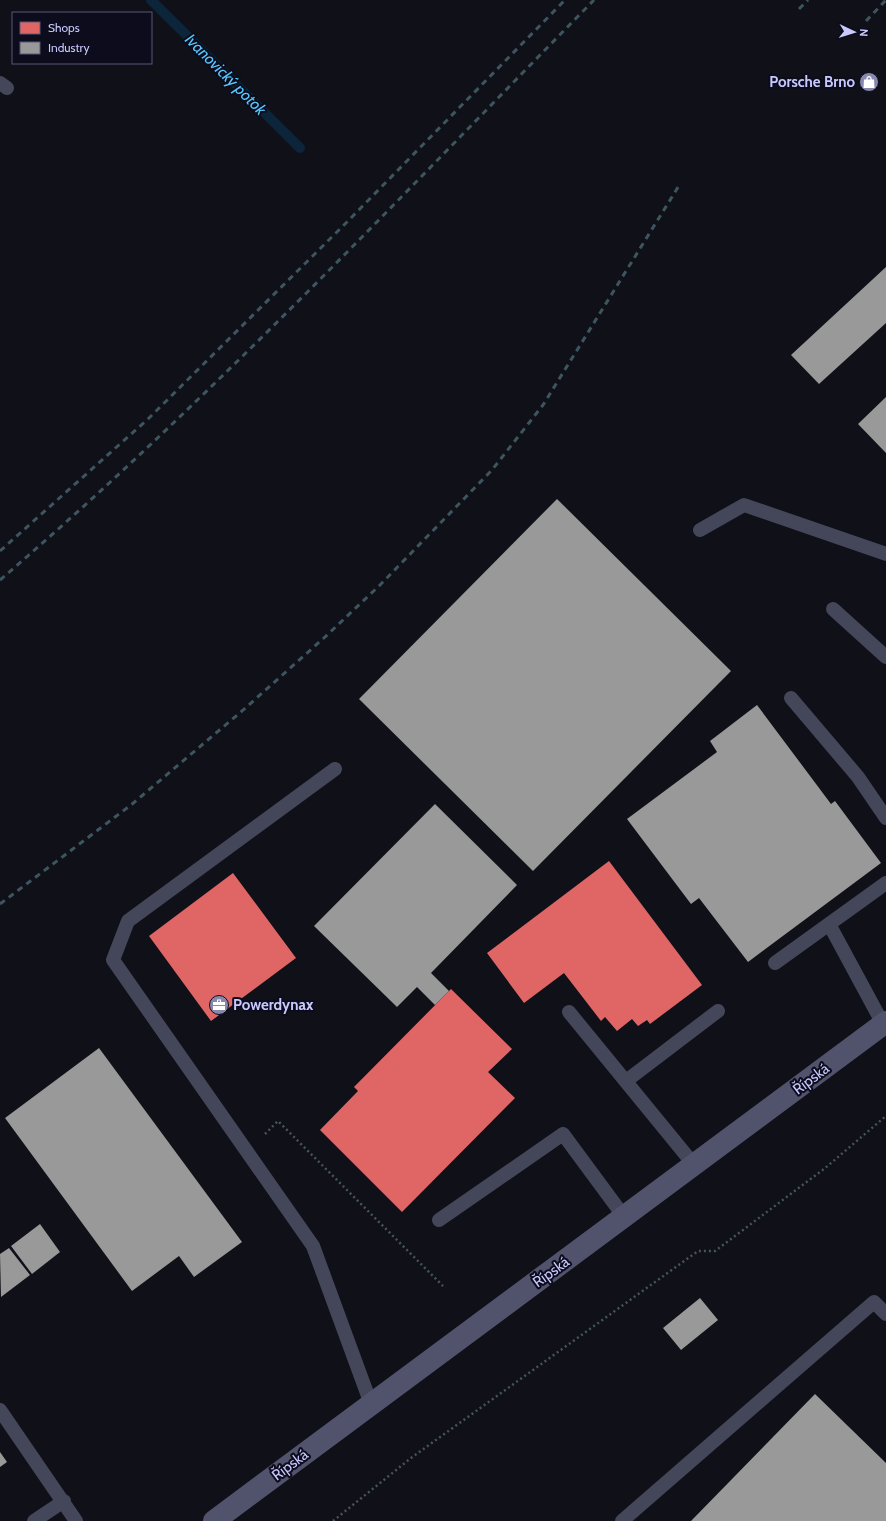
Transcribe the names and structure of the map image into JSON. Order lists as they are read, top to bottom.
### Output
{
  "streets": {
    "street": ["Řípská"]
  },
  "water": ["Ivanovický potok"],
  "places": {
    "shop": ["Porsche Brno"],
    "office": ["Powerdynax"]
  },
  "legend": ["Shops", "Industry"],
  "north": "right"
}
